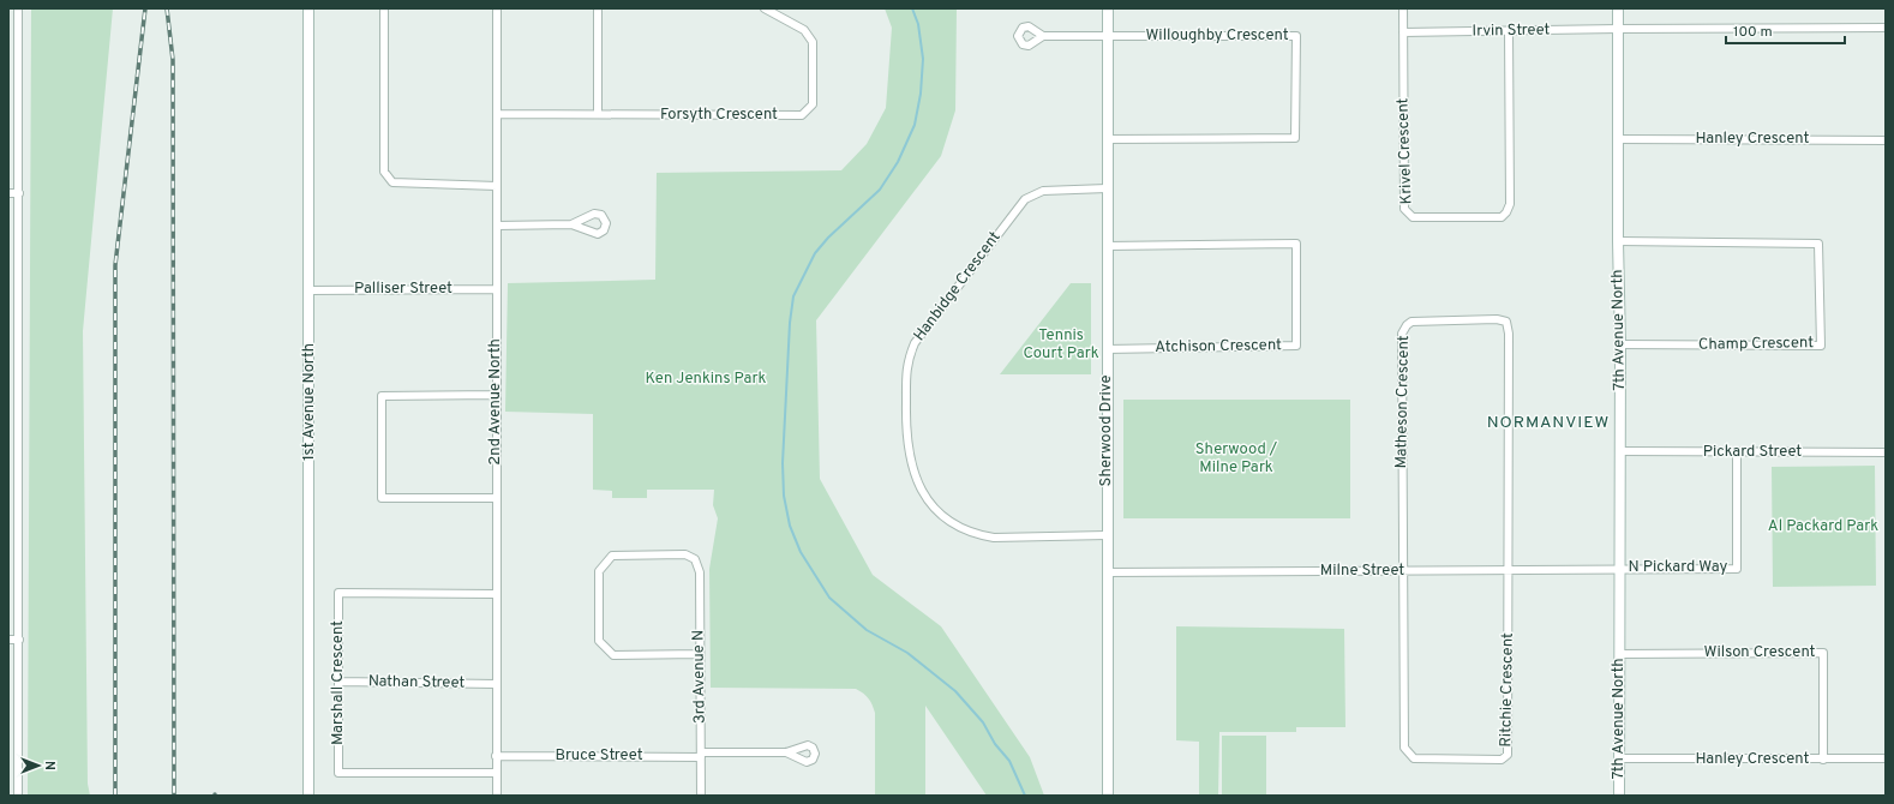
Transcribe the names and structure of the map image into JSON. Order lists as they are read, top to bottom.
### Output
{
  "streets": {
    "street": [
      "Irvin Street",
      "Willoughby Crescent",
      "Forsyth Crescent",
      "Hanley Crescent",
      "Krivel Crescent",
      "Hanbidge Crescent",
      "Palliser Street",
      "7th Avenue North",
      "Champ Crescent",
      "Atchison Crescent",
      "1st Avenue North",
      "2nd Avenue North",
      "Matheson Crescent",
      "Sherwood Drive",
      "Pickard Street",
      "N Pickard Way",
      "Milne Street",
      "Wilson Crescent",
      "3rd Avenue N",
      "Marshall Crescent",
      "Nathan Street",
      "Ritchie Crescent",
      "Bruce Street"
    ]
  },
  "crossings": [
    ["Irvin Street", "Krivel Crescent"],
    ["Irvin Street", "7th Avenue North"],
    ["Willoughby Crescent", "Sherwood Drive"],
    ["Forsyth Crescent", "2nd Avenue North"],
    ["Hanley Crescent", "7th Avenue North"],
    ["Hanley Crescent", "Wilson Crescent"],
    ["Hanbidge Crescent", "Sherwood Drive"],
    ["Palliser Street", "1st Avenue North"],
    ["Palliser Street", "2nd Avenue North"],
    ["7th Avenue North", "Champ Crescent"],
    ["7th Avenue North", "Pickard Street"],
    ["7th Avenue North", "N Pickard Way"],
    ["7th Avenue North", "Milne Street"],
    ["7th Avenue North", "Wilson Crescent"],
    ["Atchison Crescent", "Sherwood Drive"],
    ["2nd Avenue North", "Marshall Crescent"],
    ["2nd Avenue North", "Nathan Street"],
    ["2nd Avenue North", "Bruce Street"],
    ["Matheson Crescent", "Milne Street"],
    ["Matheson Crescent", "Ritchie Crescent"],
    ["Sherwood Drive", "Milne Street"],
    ["Pickard Street", "N Pickard Way"],
    ["N Pickard Way", "Milne Street"],
    ["Milne Street", "Ritchie Crescent"],
    ["3rd Avenue N", "Bruce Street"],
    ["Marshall Crescent", "Nathan Street"]
  ],
  "districts": ["NORMANVIEW"],
  "parks": [
    "Tennis Court Park",
    "Ken Jenkins Park",
    "Sherwood / Milne Park",
    "Al Packard Park"
  ],
  "scale_bar": "100 m",
  "north": "right"
}
